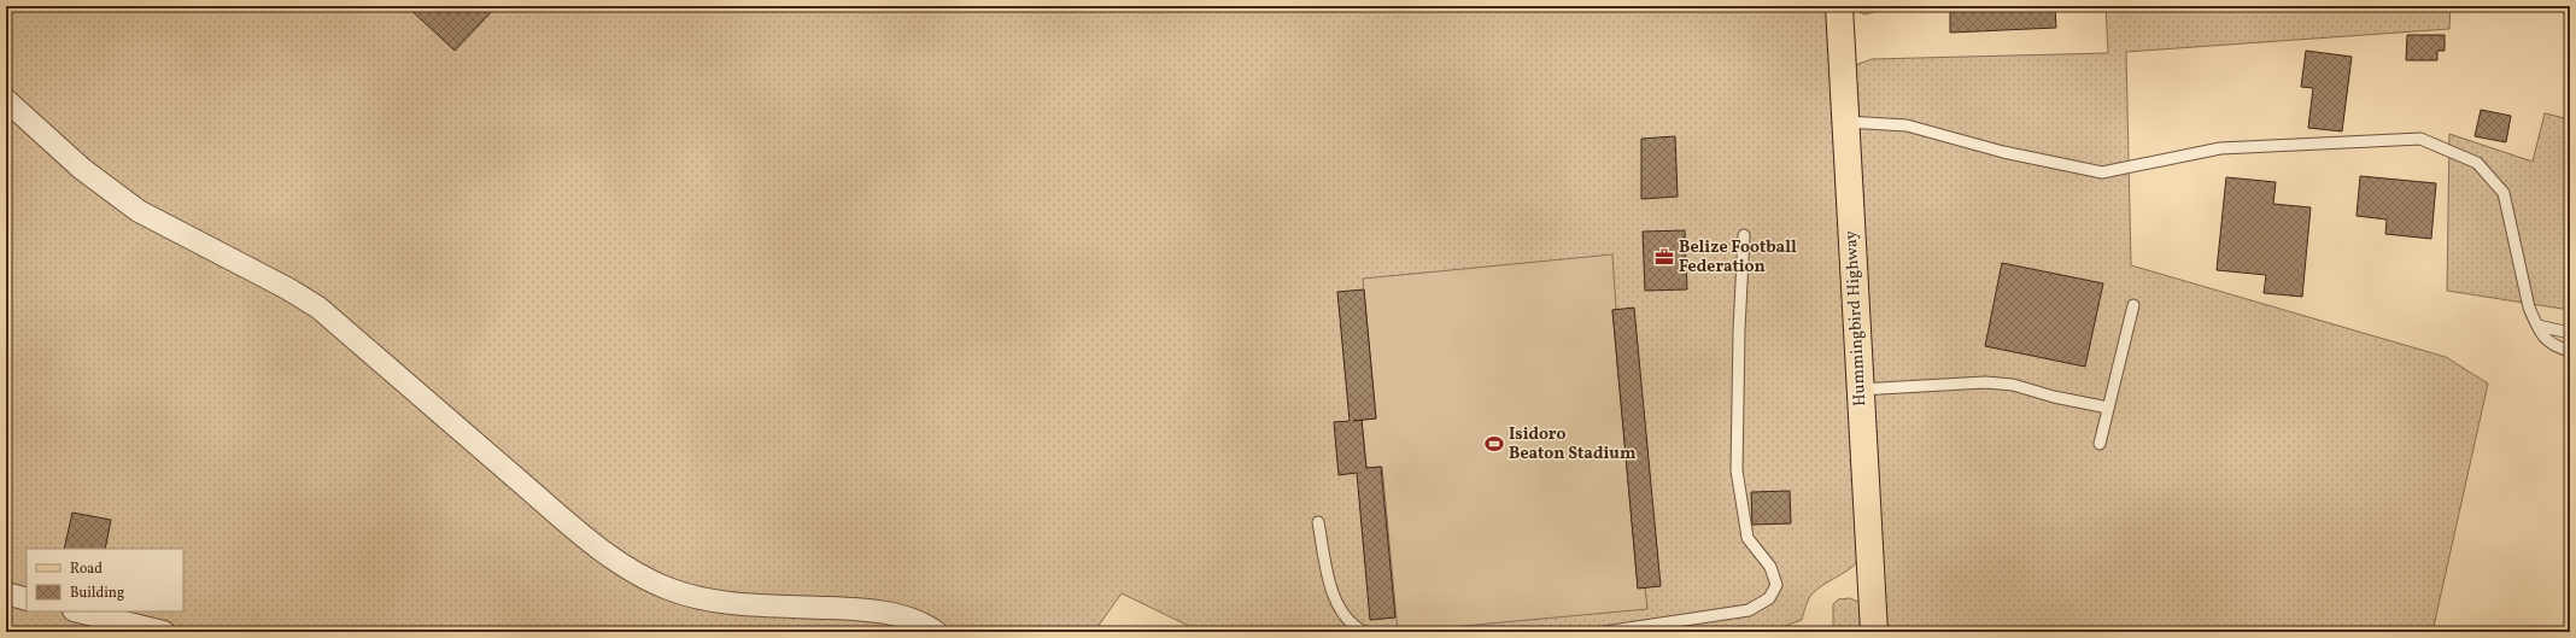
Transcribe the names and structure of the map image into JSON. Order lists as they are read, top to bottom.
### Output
{
  "streets": {
    "main road": ["Hummingbird Highway"]
  },
  "places": {
    "office": ["Belize Football Federation"],
    "sports": ["Isidoro Beaton Stadium"]
  },
  "legend": ["Road", "Building"]
}
